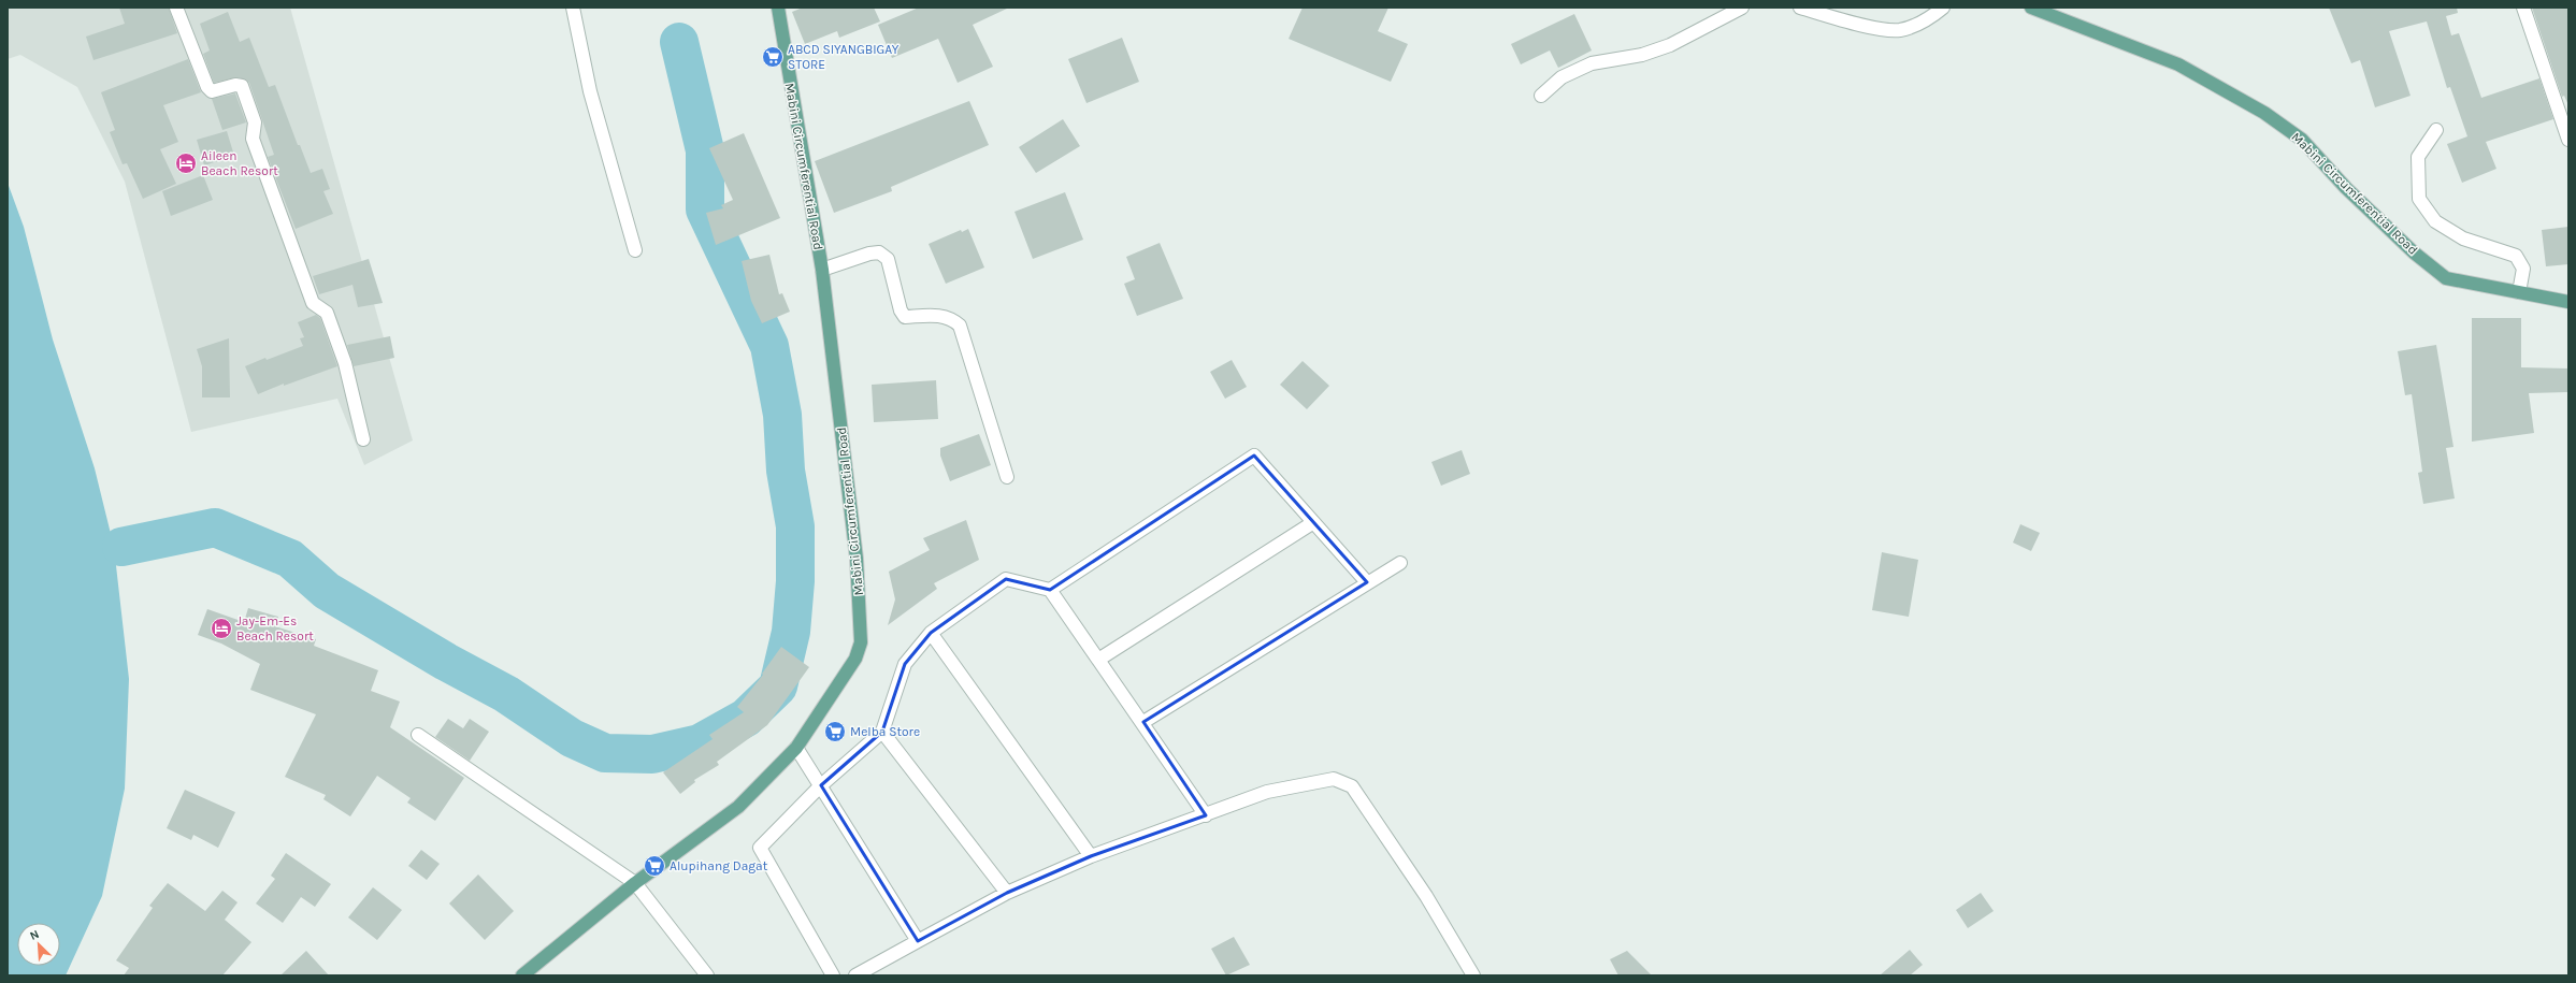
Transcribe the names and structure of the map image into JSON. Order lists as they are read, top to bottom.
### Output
{
  "streets": {
    "main road": ["Mabini Circumferential Road"]
  },
  "places": {
    "supermarket": ["ABCD SIYANGBIGAY STORE", "Melba Store", "Alupihang Dagat"],
    "hotel": ["Aileen Beach Resort", "Jay-Em-Es Beach Resort"]
  },
  "north": "top left"
}
